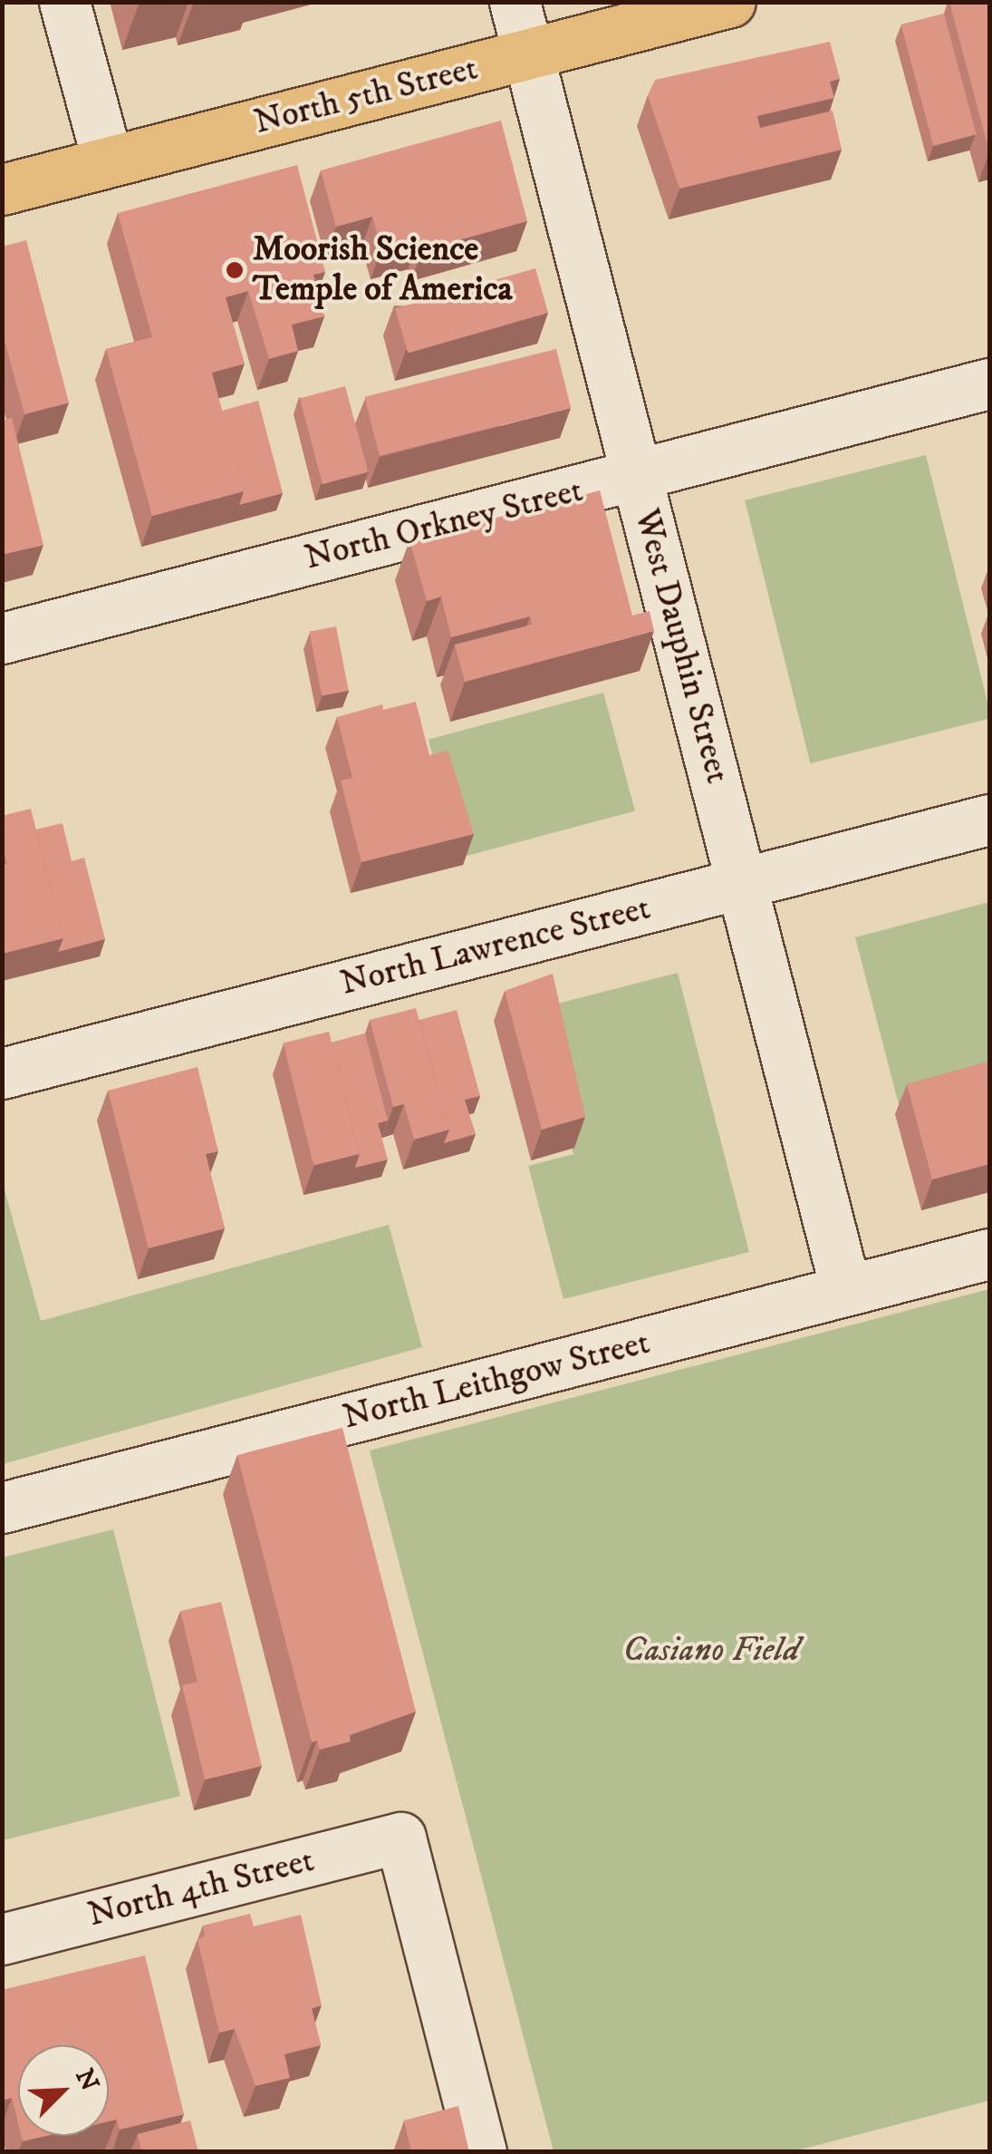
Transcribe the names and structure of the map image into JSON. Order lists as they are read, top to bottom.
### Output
{
  "streets": {
    "main road": ["North 5th Street"],
    "street": [
      "North Orkney Street",
      "West Dauphin Street",
      "North Lawrence Street",
      "North Leithgow Street",
      "North 4th Street"
    ]
  },
  "crossings": [
    ["North 5th Street", "West Dauphin Street"],
    ["North Orkney Street", "West Dauphin Street"],
    ["West Dauphin Street", "North Lawrence Street"],
    ["West Dauphin Street", "North Leithgow Street"]
  ],
  "parks": ["Casiano Field"],
  "places": ["Moorish Science Temple of America"],
  "north": "top right"
}
